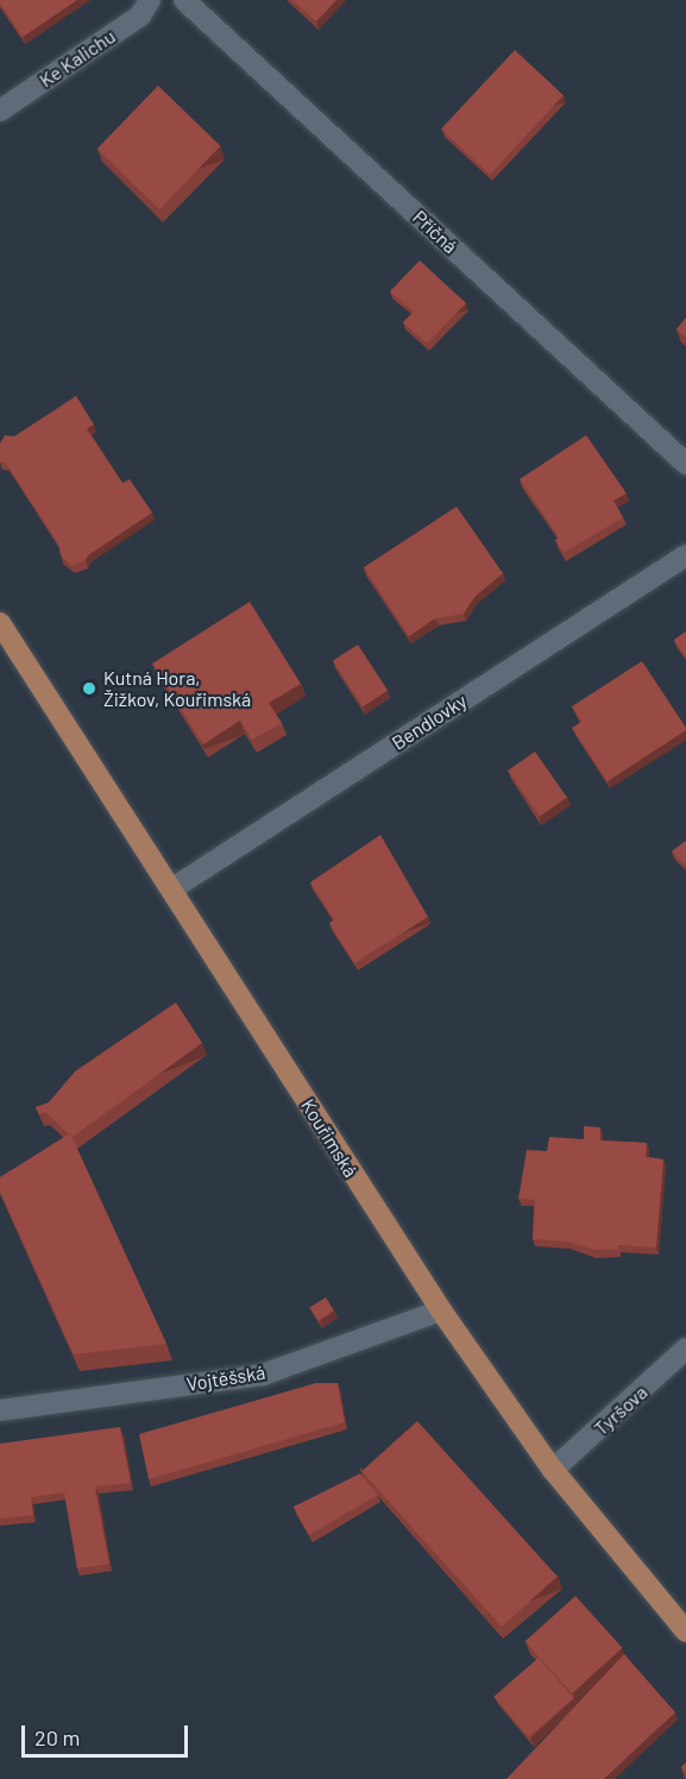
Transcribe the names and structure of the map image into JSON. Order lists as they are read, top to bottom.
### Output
{
  "streets": {
    "main road": ["Kouřimská"],
    "street": [
      "Ke Kalichu",
      "Příčná",
      "Bendlovky",
      "Vojtěšská",
      "Tyršova"
    ]
  },
  "crossings": [
    ["Bendlovky", "Kouřimská"],
    ["Kouřimská", "Vojtěšská"],
    ["Kouřimská", "Tyršova"]
  ],
  "places": ["Kutná Hora, Žižkov, Kouřimská"],
  "scale_bar": "20 m"
}
